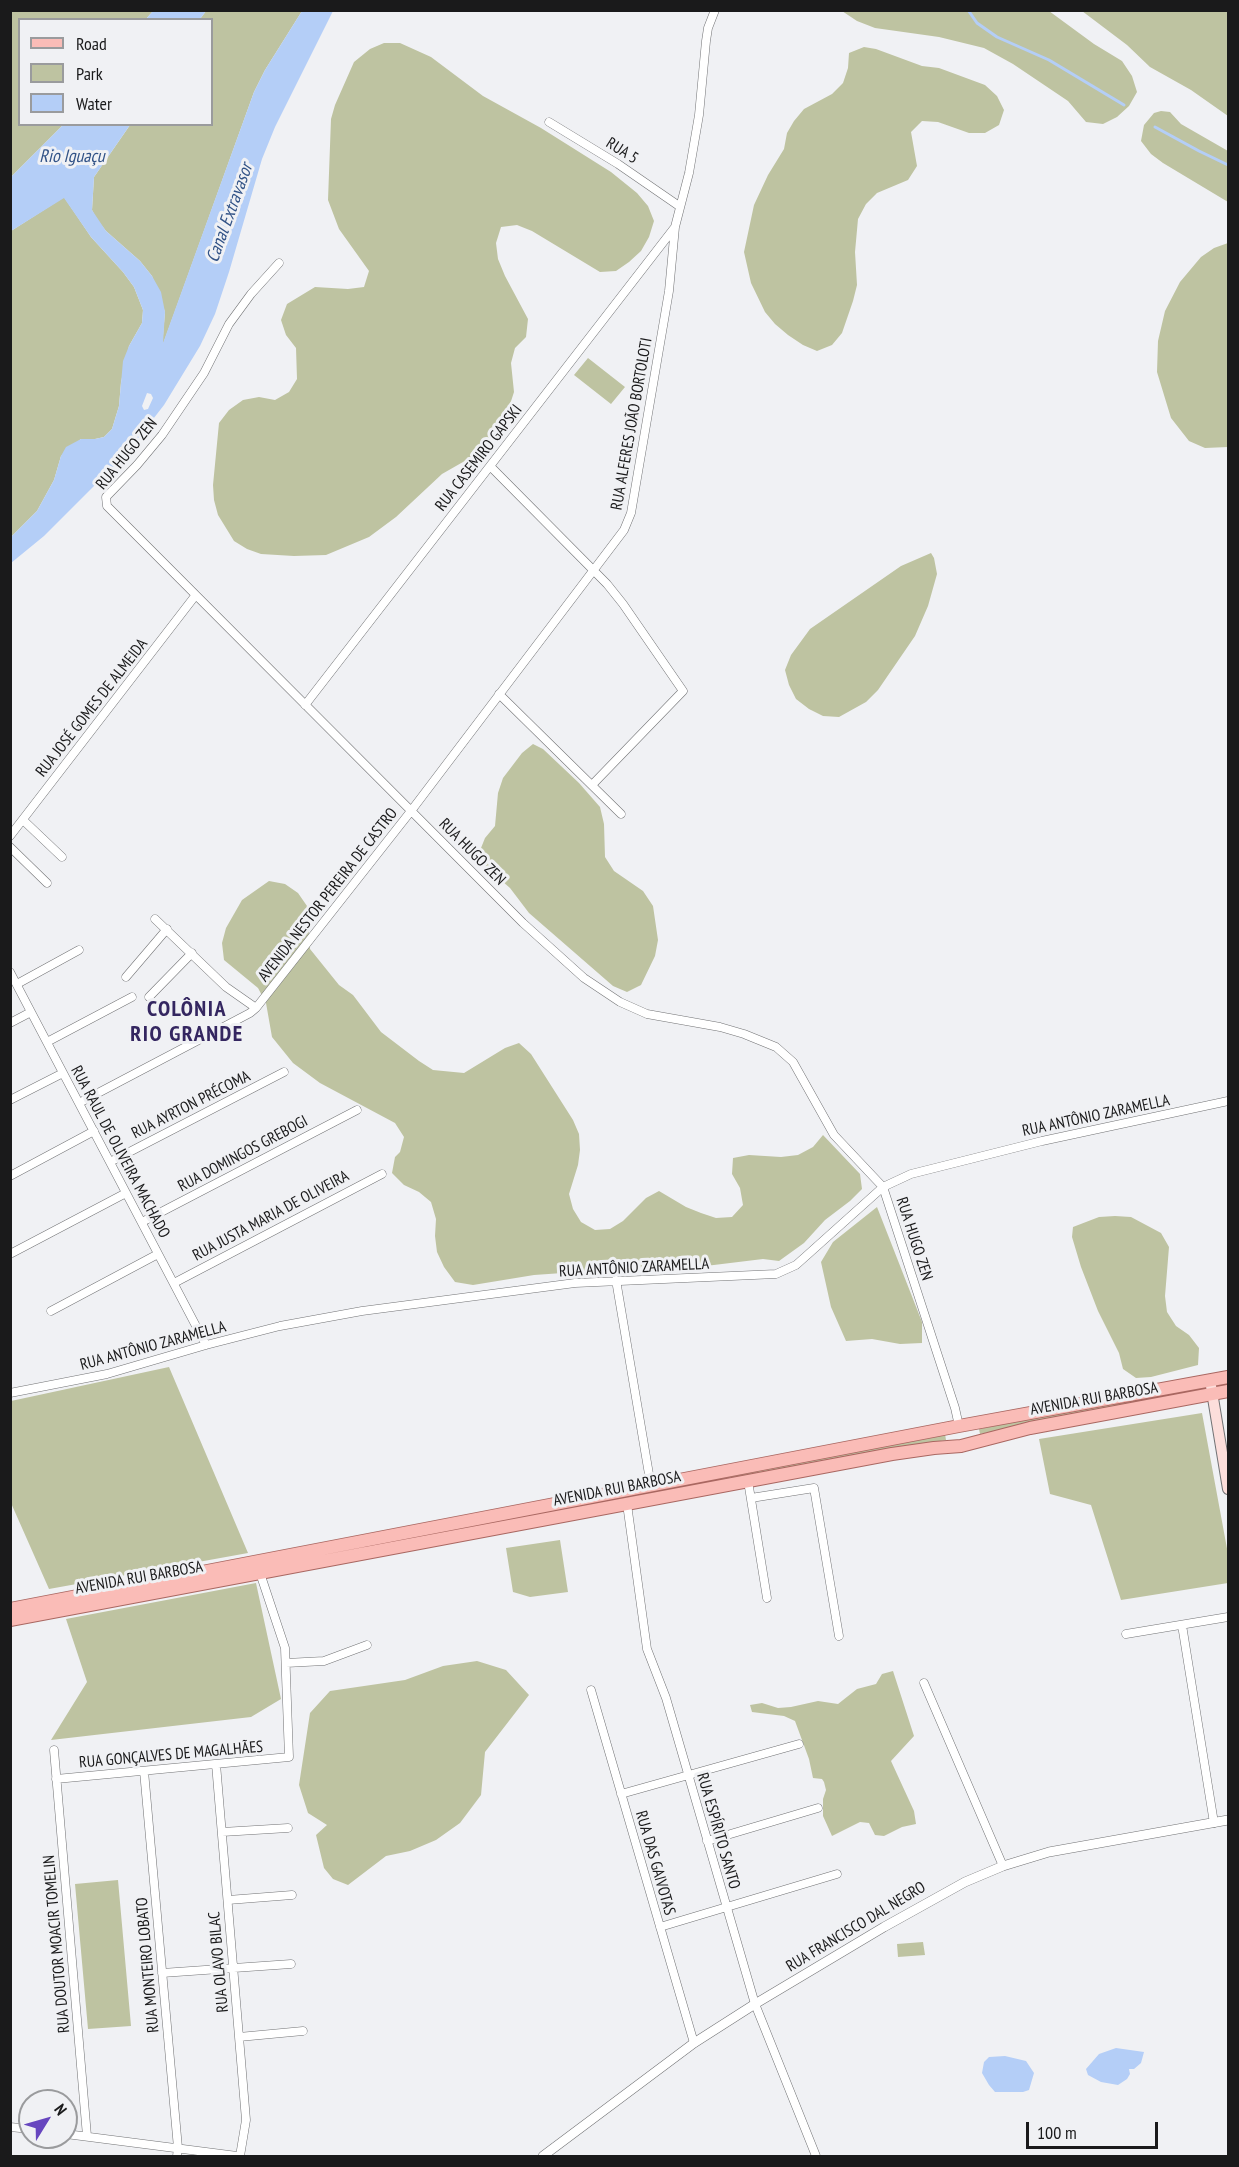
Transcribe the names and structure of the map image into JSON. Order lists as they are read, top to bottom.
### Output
{
  "streets": {
    "main road": ["AVENIDA RUI BARBOSA"],
    "street": [
      "RUA 5",
      "RUA ALFERES JOÃO BORTOLOTI",
      "RUA HUGO ZEN",
      "RUA CASEMIRO GAPSKI",
      "RUA JOSÉ GOMES DE ALMEIDA",
      "AVENIDA NESTOR PEREIRA DE CASTRO",
      "RUA AYRTON PRÉCOMA",
      "RUA ANTÔNIO ZARAMELLA",
      "RUA RAUL DE OLIVEIRA MACHADO",
      "RUA DOMINGOS GREBOGI",
      "RUA JUSTA MARIA DE OLIVEIRA",
      "RUA GONÇALVES DE MAGALHÃES",
      "RUA ESPÍRITO SANTO",
      "RUA DAS GAIVOTAS",
      "RUA FRANCISCO DAL NEGRO",
      "RUA DOUTOR MOACIR TOMELIN",
      "RUA OLAVO BILAC",
      "RUA MONTEIRO LOBATO"
    ]
  },
  "crossings": [
    ["RUA 5", "RUA ALFERES JOÃO BORTOLOTI"],
    ["RUA ALFERES JOÃO BORTOLOTI", "RUA HUGO ZEN"],
    ["RUA ALFERES JOÃO BORTOLOTI", "RUA CASEMIRO GAPSKI"],
    ["RUA ALFERES JOÃO BORTOLOTI", "AVENIDA NESTOR PEREIRA DE CASTRO"],
    ["RUA HUGO ZEN", "RUA CASEMIRO GAPSKI"],
    ["RUA HUGO ZEN", "RUA JOSÉ GOMES DE ALMEIDA"],
    ["RUA HUGO ZEN", "AVENIDA NESTOR PEREIRA DE CASTRO"],
    ["RUA HUGO ZEN", "RUA ANTÔNIO ZARAMELLA"],
    ["RUA HUGO ZEN", "AVENIDA RUI BARBOSA"],
    ["AVENIDA NESTOR PEREIRA DE CASTRO", "RUA RAUL DE OLIVEIRA MACHADO"],
    ["RUA AYRTON PRÉCOMA", "RUA RAUL DE OLIVEIRA MACHADO"],
    ["RUA ANTÔNIO ZARAMELLA", "RUA RAUL DE OLIVEIRA MACHADO"],
    ["RUA RAUL DE OLIVEIRA MACHADO", "RUA DOMINGOS GREBOGI"],
    ["RUA RAUL DE OLIVEIRA MACHADO", "RUA JUSTA MARIA DE OLIVEIRA"],
    ["AVENIDA RUI BARBOSA", "RUA ESPÍRITO SANTO"],
    ["RUA GONÇALVES DE MAGALHÃES", "RUA DOUTOR MOACIR TOMELIN"],
    ["RUA GONÇALVES DE MAGALHÃES", "RUA OLAVO BILAC"],
    ["RUA GONÇALVES DE MAGALHÃES", "RUA MONTEIRO LOBATO"],
    ["RUA ESPÍRITO SANTO", "RUA FRANCISCO DAL NEGRO"],
    ["RUA DAS GAIVOTAS", "RUA FRANCISCO DAL NEGRO"]
  ],
  "districts": ["COLÔNIA RIO GRANDE"],
  "water": ["Rio Iguaçu", "Canal Extravasor"],
  "legend": ["Road", "Park", "Water"],
  "scale_bar": "100 m",
  "north": "top right"
}
